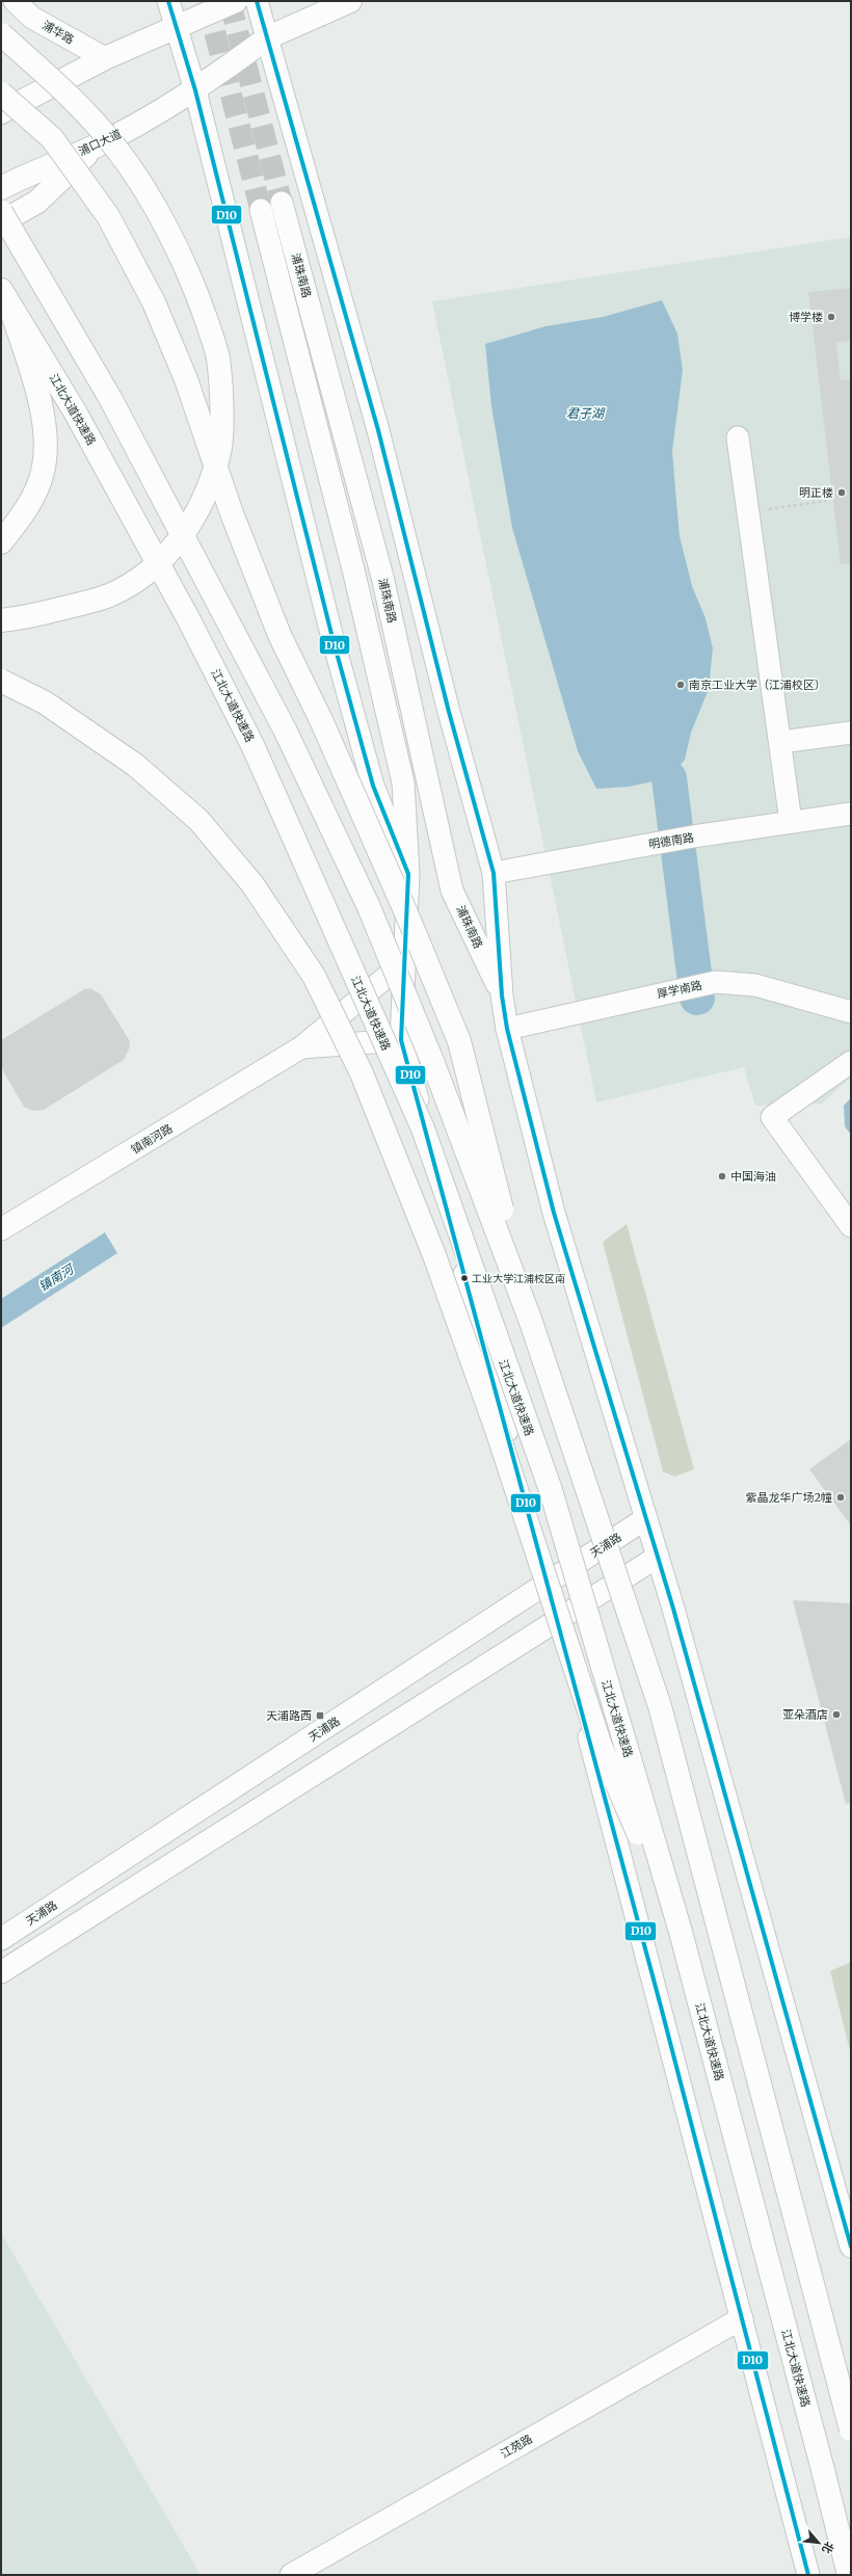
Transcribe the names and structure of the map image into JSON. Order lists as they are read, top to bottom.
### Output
{
  "streets": {
    "main road": ["浦口大道", "江北大道快速路"],
    "street": [
      "浦华路",
      "浦珠南路",
      "明德南路",
      "厚学南路",
      "镇南河路",
      "天浦路",
      "江苑路"
    ]
  },
  "crossings": [
    ["浦口大道", "浦珠南路"],
    ["浦珠南路", "明德南路"],
    ["浦珠南路", "厚学南路"],
    ["浦珠南路", "镇南河路"],
    ["浦珠南路", "天浦路"],
    ["浦珠南路", "江苑路"]
  ],
  "water": ["君子湖", "镇南河"],
  "places": {
    "other": [
      "博学楼",
      "明正楼",
      "南京工业大学（江浦校区）",
      "中国海油",
      "工业大学江浦校区南",
      "紫晶龙华广场2幢",
      "亚朵酒店"
    ],
    "transit": ["天浦路西"]
  },
  "lines": ["transit line D10"],
  "north": "bottom right"
}
